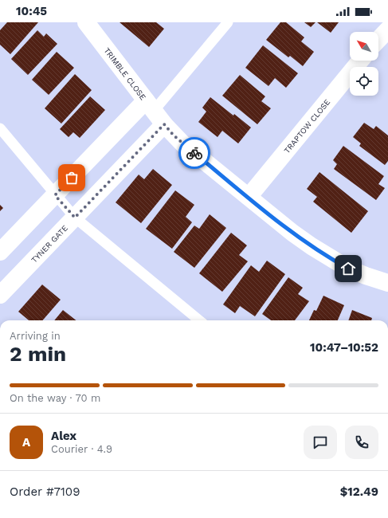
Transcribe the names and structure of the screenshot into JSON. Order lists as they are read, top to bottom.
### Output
{
  "streets": {
    "street": ["TRIMBLE CLOSE", "TRAPTOW CLOSE", "TYNER GATE"]
  },
  "crossings": [
    ["TRIMBLE CLOSE", "TYNER GATE"]
  ],
  "north": "top left",
  "page": {
    "status": "10:45",
    "heading": ["2 min", "Arriving in", "10:47–10:52"],
    "panel": [
      "Alex",
      "Courier · 4.9",
      "Order #7109",
      "$12.49"
    ],
    "bar": "On the way · 70 m",
    "round": "A"
  }
}
